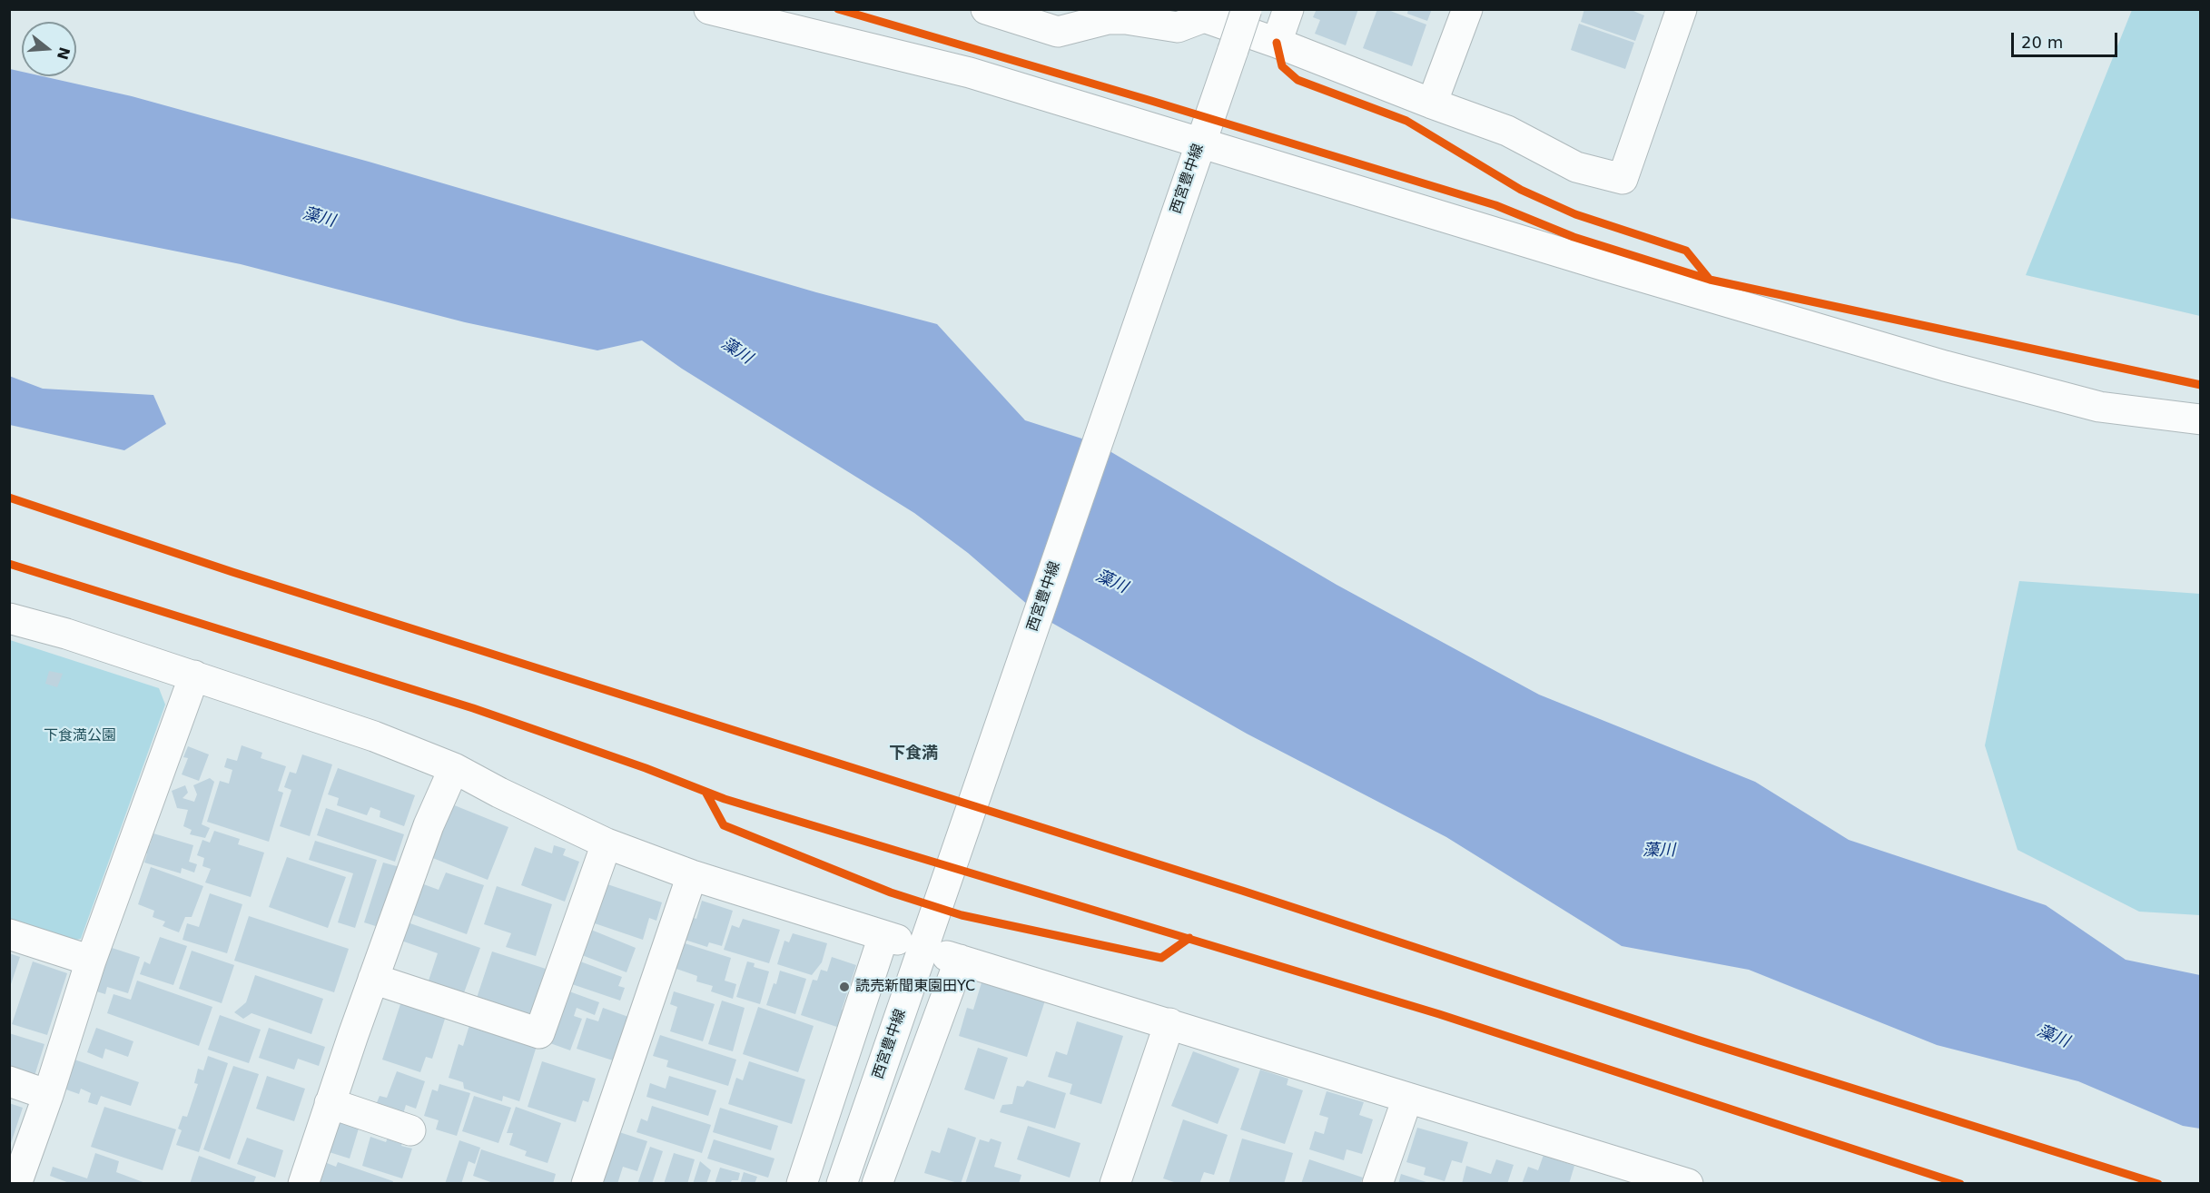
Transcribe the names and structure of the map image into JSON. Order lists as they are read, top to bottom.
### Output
{
  "streets": {
    "street": ["西宮豊中線"]
  },
  "districts": ["下食満"],
  "water": ["藻川"],
  "parks": ["下食満公園"],
  "places": ["読売新聞東園田YC"],
  "scale_bar": "20 m",
  "north": "right"
}
